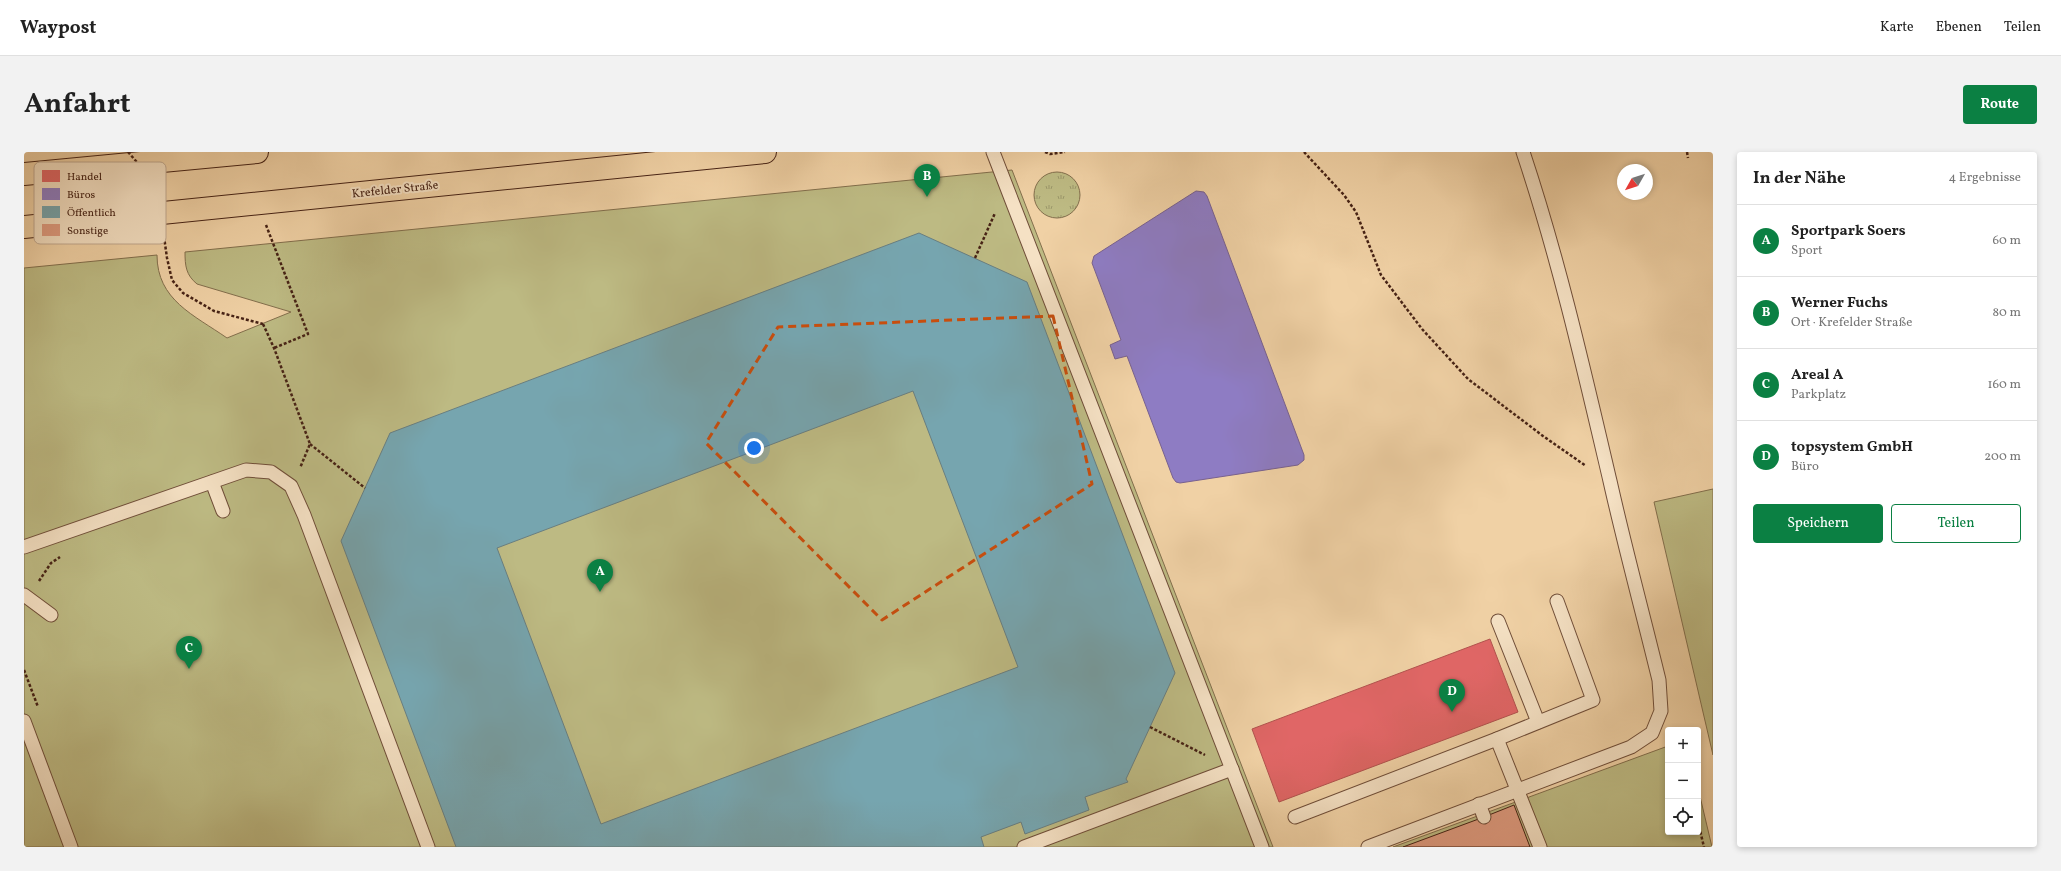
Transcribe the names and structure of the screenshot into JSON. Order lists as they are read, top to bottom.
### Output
{
  "streets": {
    "main road": ["Krefelder Straße"]
  },
  "legend": [
    "Handel",
    "Büros",
    "Öffentlich",
    "Sonstige"
  ],
  "north": "bottom left",
  "page": {
    "header": "Waypost",
    "nav": ["Karte", "Ebenen", "Teilen"],
    "title": "Anfahrt",
    "buttons": [
      "Route",
      ["Speichern", "Teilen"]
    ],
    "heading": ["In der Nähe", "4 Ergebnisse"],
    "pins": [
      "B",
      "A",
      "C",
      "D"
    ],
    "list": [
      {
        "mark": "A",
        "name": "Sportpark Soers",
        "note": "Sport",
        "value": "60 m"
      },
      {
        "mark": "B",
        "name": "Werner Fuchs",
        "note": "Ort · Krefelder Straße",
        "value": "80 m"
      },
      {
        "mark": "C",
        "name": "Areal A",
        "note": "Parkplatz",
        "value": "160 m"
      },
      {
        "mark": "D",
        "name": "topsystem GmbH",
        "note": "Büro",
        "value": "200 m"
      }
    ],
    "map_buttons": ["+", "−"]
  }
}
